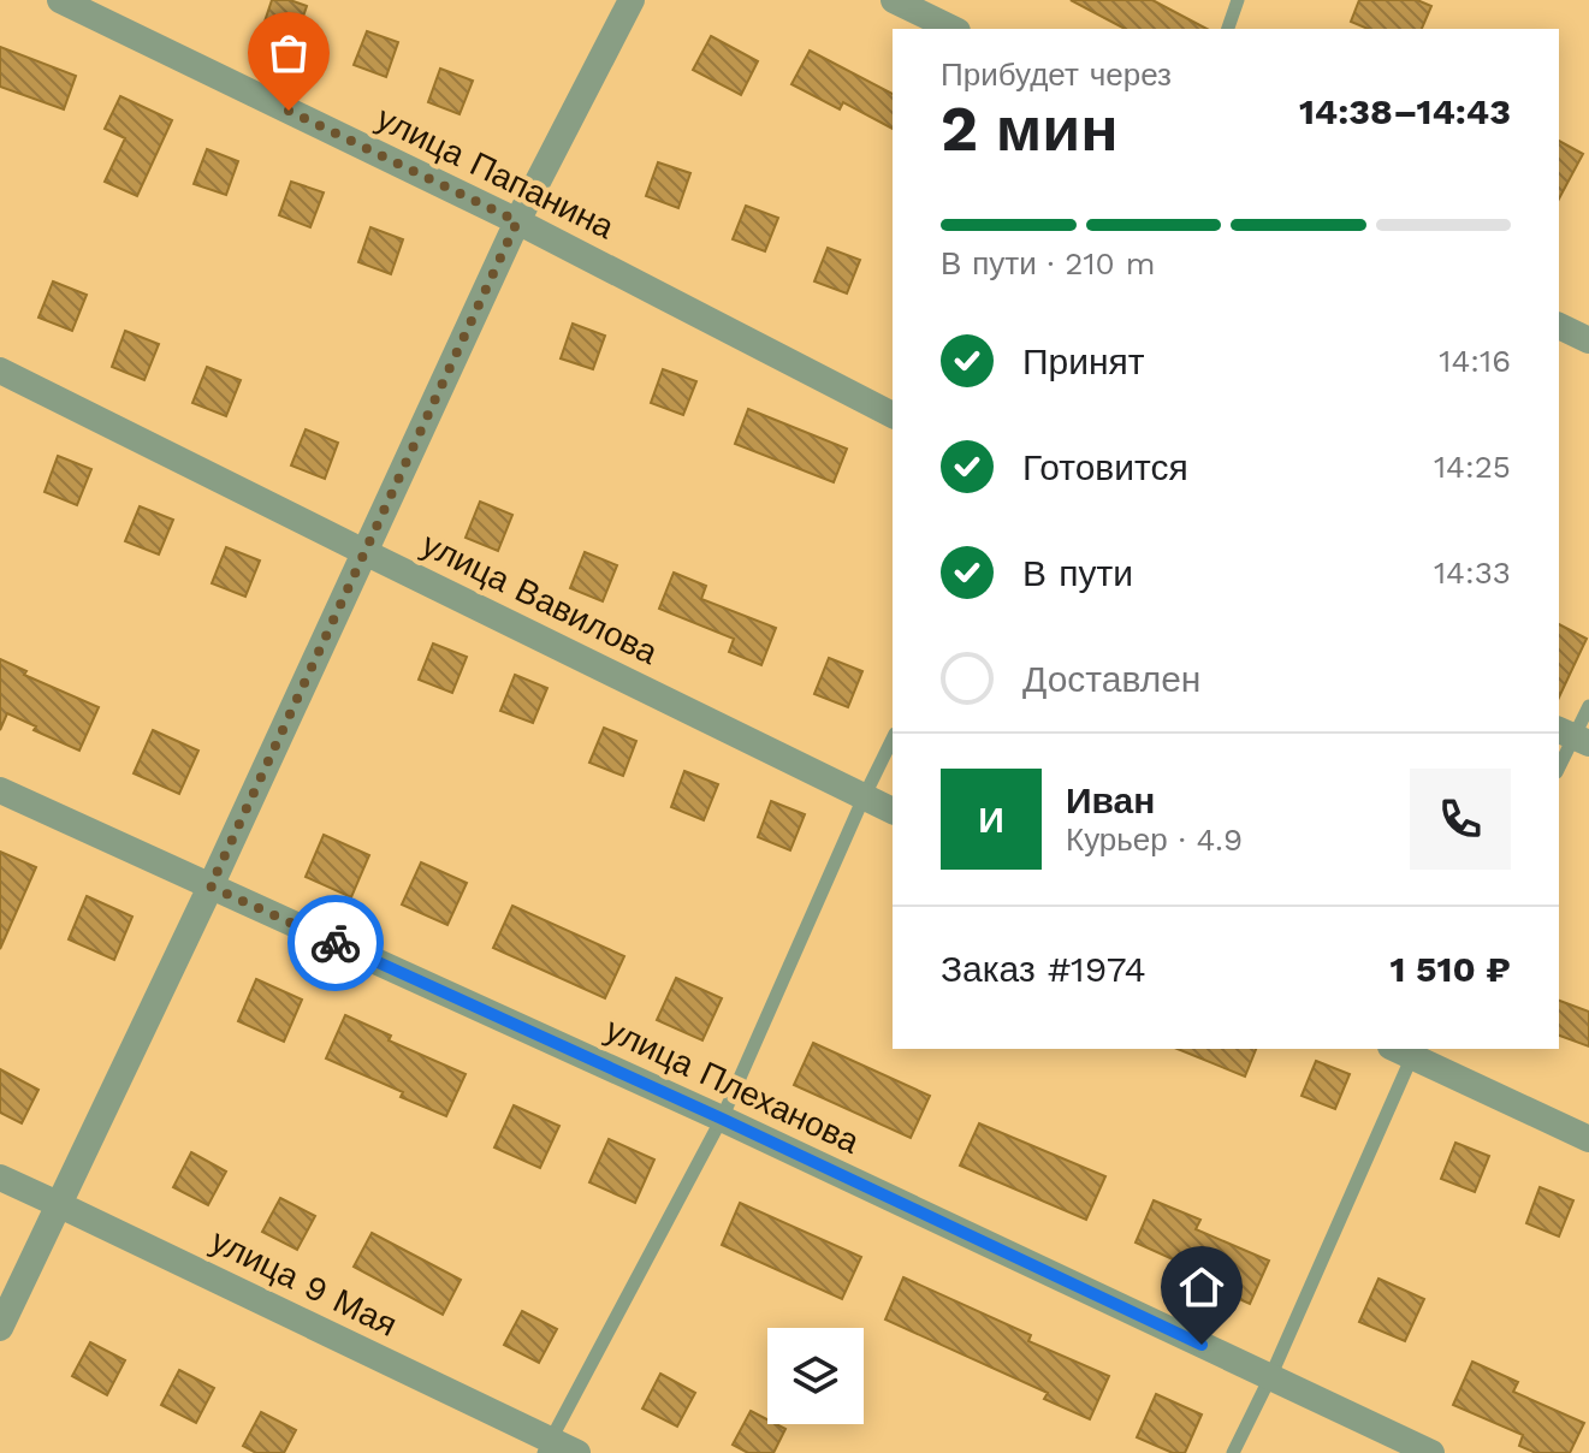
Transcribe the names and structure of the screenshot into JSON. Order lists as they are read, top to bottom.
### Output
{
  "streets": {
    "street": [
      "улица Папанина",
      "улица Вавилова",
      "улица Плеханова",
      "улица 9 Мая"
    ]
  },
  "page": {
    "heading": ["2 мин", "Прибудет через", "14:38–14:43"],
    "panel": [
      "Иван",
      "Курьер · 4.9",
      "Заказ #1974",
      "1 510 ₽"
    ],
    "bar": "В пути · 210 m",
    "list": [
      ["Принят", "14:16"],
      ["Готовится", "14:25"],
      ["В пути", "14:33"],
      "Доставлен"
    ],
    "round": "И"
  }
}
